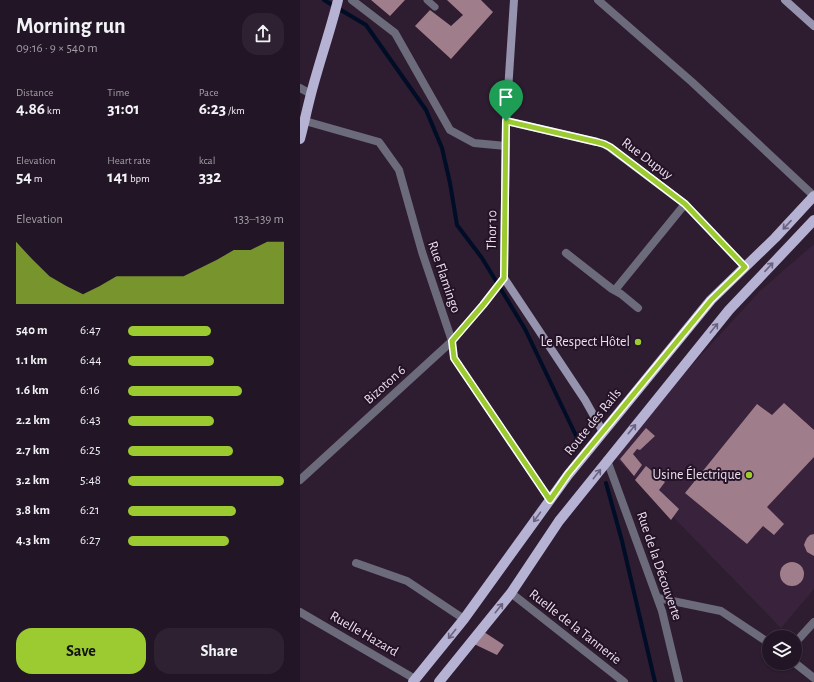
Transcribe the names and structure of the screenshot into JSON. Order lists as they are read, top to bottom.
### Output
{
  "streets": {
    "main road": ["Route des Rails"],
    "street": [
      "Rue Dupuy",
      "Thor 10",
      "Rue Flamingo",
      "Bizoton 6",
      "Rue de la Découverte",
      "Ruelle de la Tannerie",
      "Ruelle Hazard"
    ]
  },
  "crossings": [
    ["Rue Dupuy", "Thor 10"],
    ["Rue Dupuy", "Route des Rails"],
    ["Thor 10", "Bizoton 6"],
    ["Rue Flamingo", "Bizoton 6"],
    ["Rue Flamingo", "Route des Rails"],
    ["Route des Rails", "Ruelle Hazard"]
  ],
  "places": ["Le Respect Hôtel", "Usine Électrique"],
  "page": {
    "heading": ["Morning run", "09:16 · 9 × 540 m"],
    "stats": [
      ["Distance", "4.86 km"],
      ["Time", "31:01"],
      ["Pace", "6:23 /km"],
      ["Elevation", "54 m"],
      ["Heart rate", "141 bpm"],
      ["kcal", "332"]
    ],
    "chart": ["Elevation", "133–139 m"],
    "list": [
      {
        "name": "540 m",
        "note": "6:47"
      },
      {
        "name": "1.1 km",
        "note": "6:44"
      },
      {
        "name": "1.6 km",
        "note": "6:16"
      },
      {
        "name": "2.2 km",
        "note": "6:43"
      },
      {
        "name": "2.7 km",
        "note": "6:25"
      },
      {
        "name": "3.2 km",
        "note": "5:48"
      },
      {
        "name": "3.8 km",
        "note": "6:21"
      },
      {
        "name": "4.3 km",
        "note": "6:27"
      }
    ],
    "buttons": ["Save", "Share"]
  }
}
